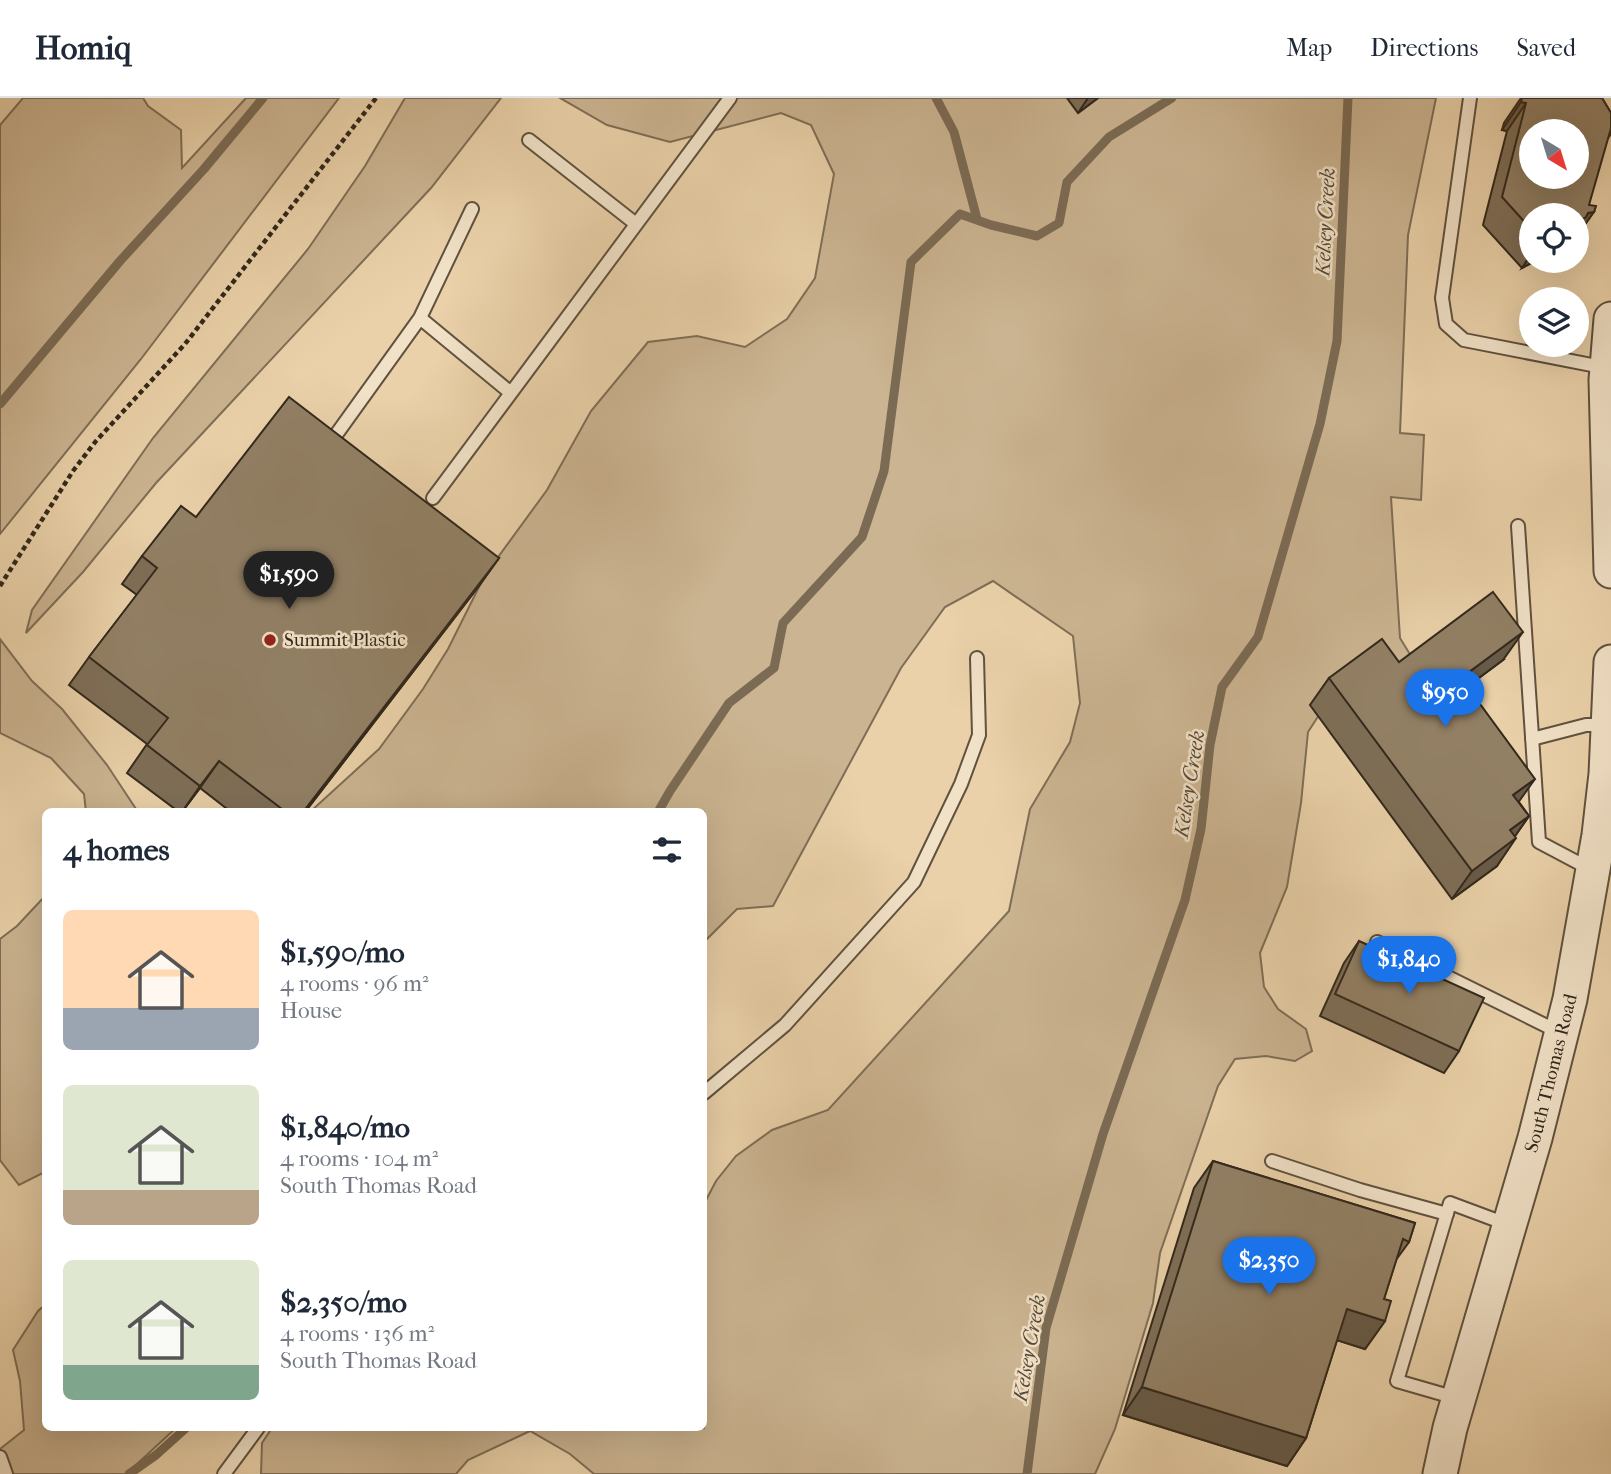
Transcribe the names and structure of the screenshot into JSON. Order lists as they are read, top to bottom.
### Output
{
  "streets": {
    "street": ["South Thomas Road"]
  },
  "water": ["Kelsey Creek"],
  "places": ["Summit Plastic"],
  "north": "bottom right",
  "page": {
    "header": "Homiq",
    "nav": ["Map", "Directions", "Saved"],
    "price": [
      "$1,590",
      "$950",
      "$1,840",
      "$2,350"
    ],
    "heading": "4 homes",
    "list": [
      {
        "name": "$1,590/mo",
        "note": "4 rooms · 96 m² · House"
      },
      {
        "name": "$1,840/mo",
        "note": "4 rooms · 104 m² · South Thomas Road"
      },
      {
        "name": "$2,350/mo",
        "note": "4 rooms · 136 m² · South Thomas Road"
      }
    ]
  }
}
